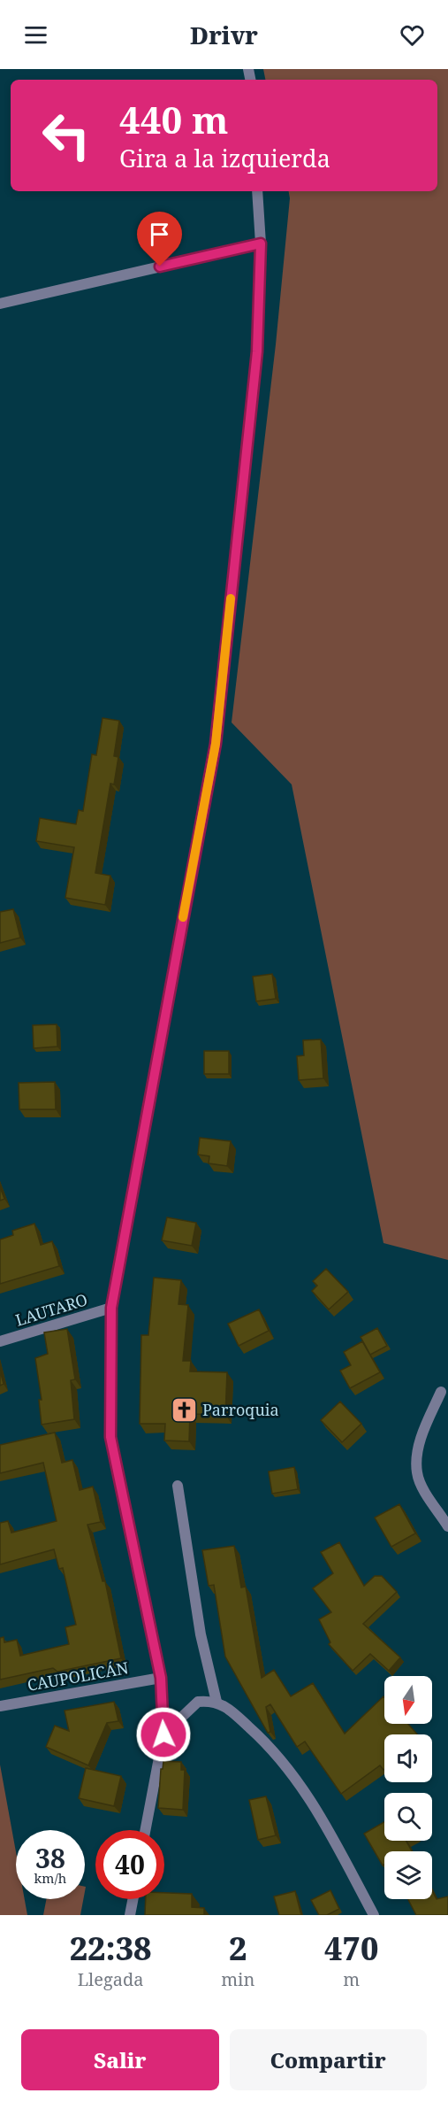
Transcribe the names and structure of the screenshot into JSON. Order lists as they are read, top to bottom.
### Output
{
  "streets": {
    "street": ["LAUTARO", "CAUPOLICÁN"]
  },
  "places": {
    "church": ["Parroquia"]
  },
  "north": "bottom",
  "page": {
    "header": "Drivr",
    "turn": ["440 m", "Gira a la izquierda"],
    "speed": "38 km/h",
    "limit": "40",
    "eta": [
      "22:38",
      "Llegada",
      "2",
      "min",
      "470",
      "m"
    ],
    "buttons": ["Salir", "Compartir"]
  }
}
